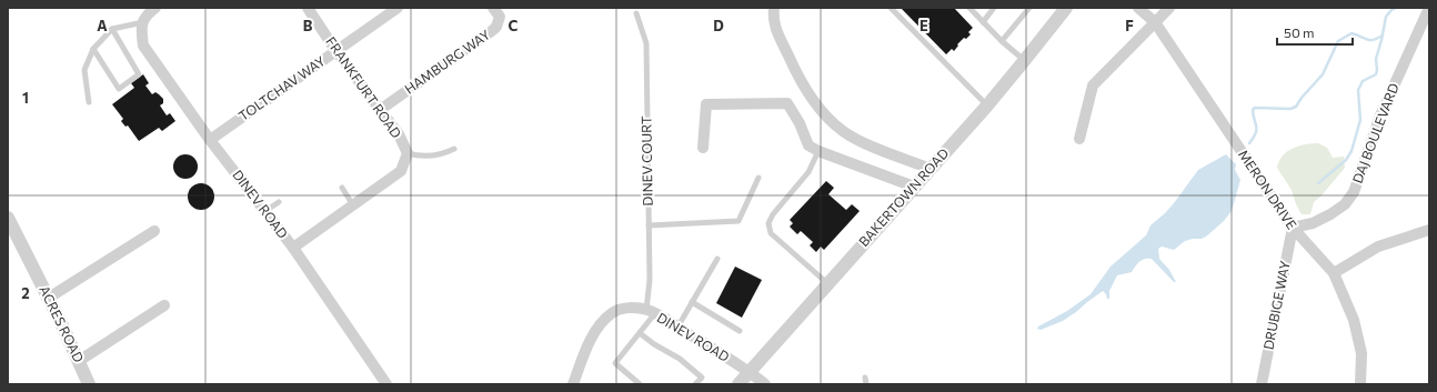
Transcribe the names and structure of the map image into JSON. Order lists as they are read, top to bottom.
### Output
{
  "streets": {
    "street": [
      "HAMBURG WAY",
      "FRANKFURT ROAD",
      "TOLTCHAV WAY",
      "DAJ BOULEVARD",
      "MERON DRIVE",
      "BAKERTOWN ROAD",
      "DINEV ROAD",
      "DRUBIGE WAY",
      "ACRES ROAD"
    ],
    "lane": ["DINEV COURT"]
  },
  "crossings": [
    ["HAMBURG WAY", "FRANKFURT ROAD"],
    ["FRANKFURT ROAD", "TOLTCHAV WAY"],
    ["FRANKFURT ROAD", "DINEV ROAD"],
    ["TOLTCHAV WAY", "DINEV ROAD"],
    ["DAJ BOULEVARD", "MERON DRIVE"],
    ["DAJ BOULEVARD", "DRUBIGE WAY"],
    ["DINEV COURT", "DINEV ROAD"],
    ["MERON DRIVE", "DRUBIGE WAY"],
    ["BAKERTOWN ROAD", "DINEV ROAD"]
  ],
  "scale_bar": "50 m",
  "grid": {
    "columns": [
      "A",
      "B",
      "C",
      "D",
      "E",
      "F"
    ],
    "rows": ["1", "2"]
  }
}
